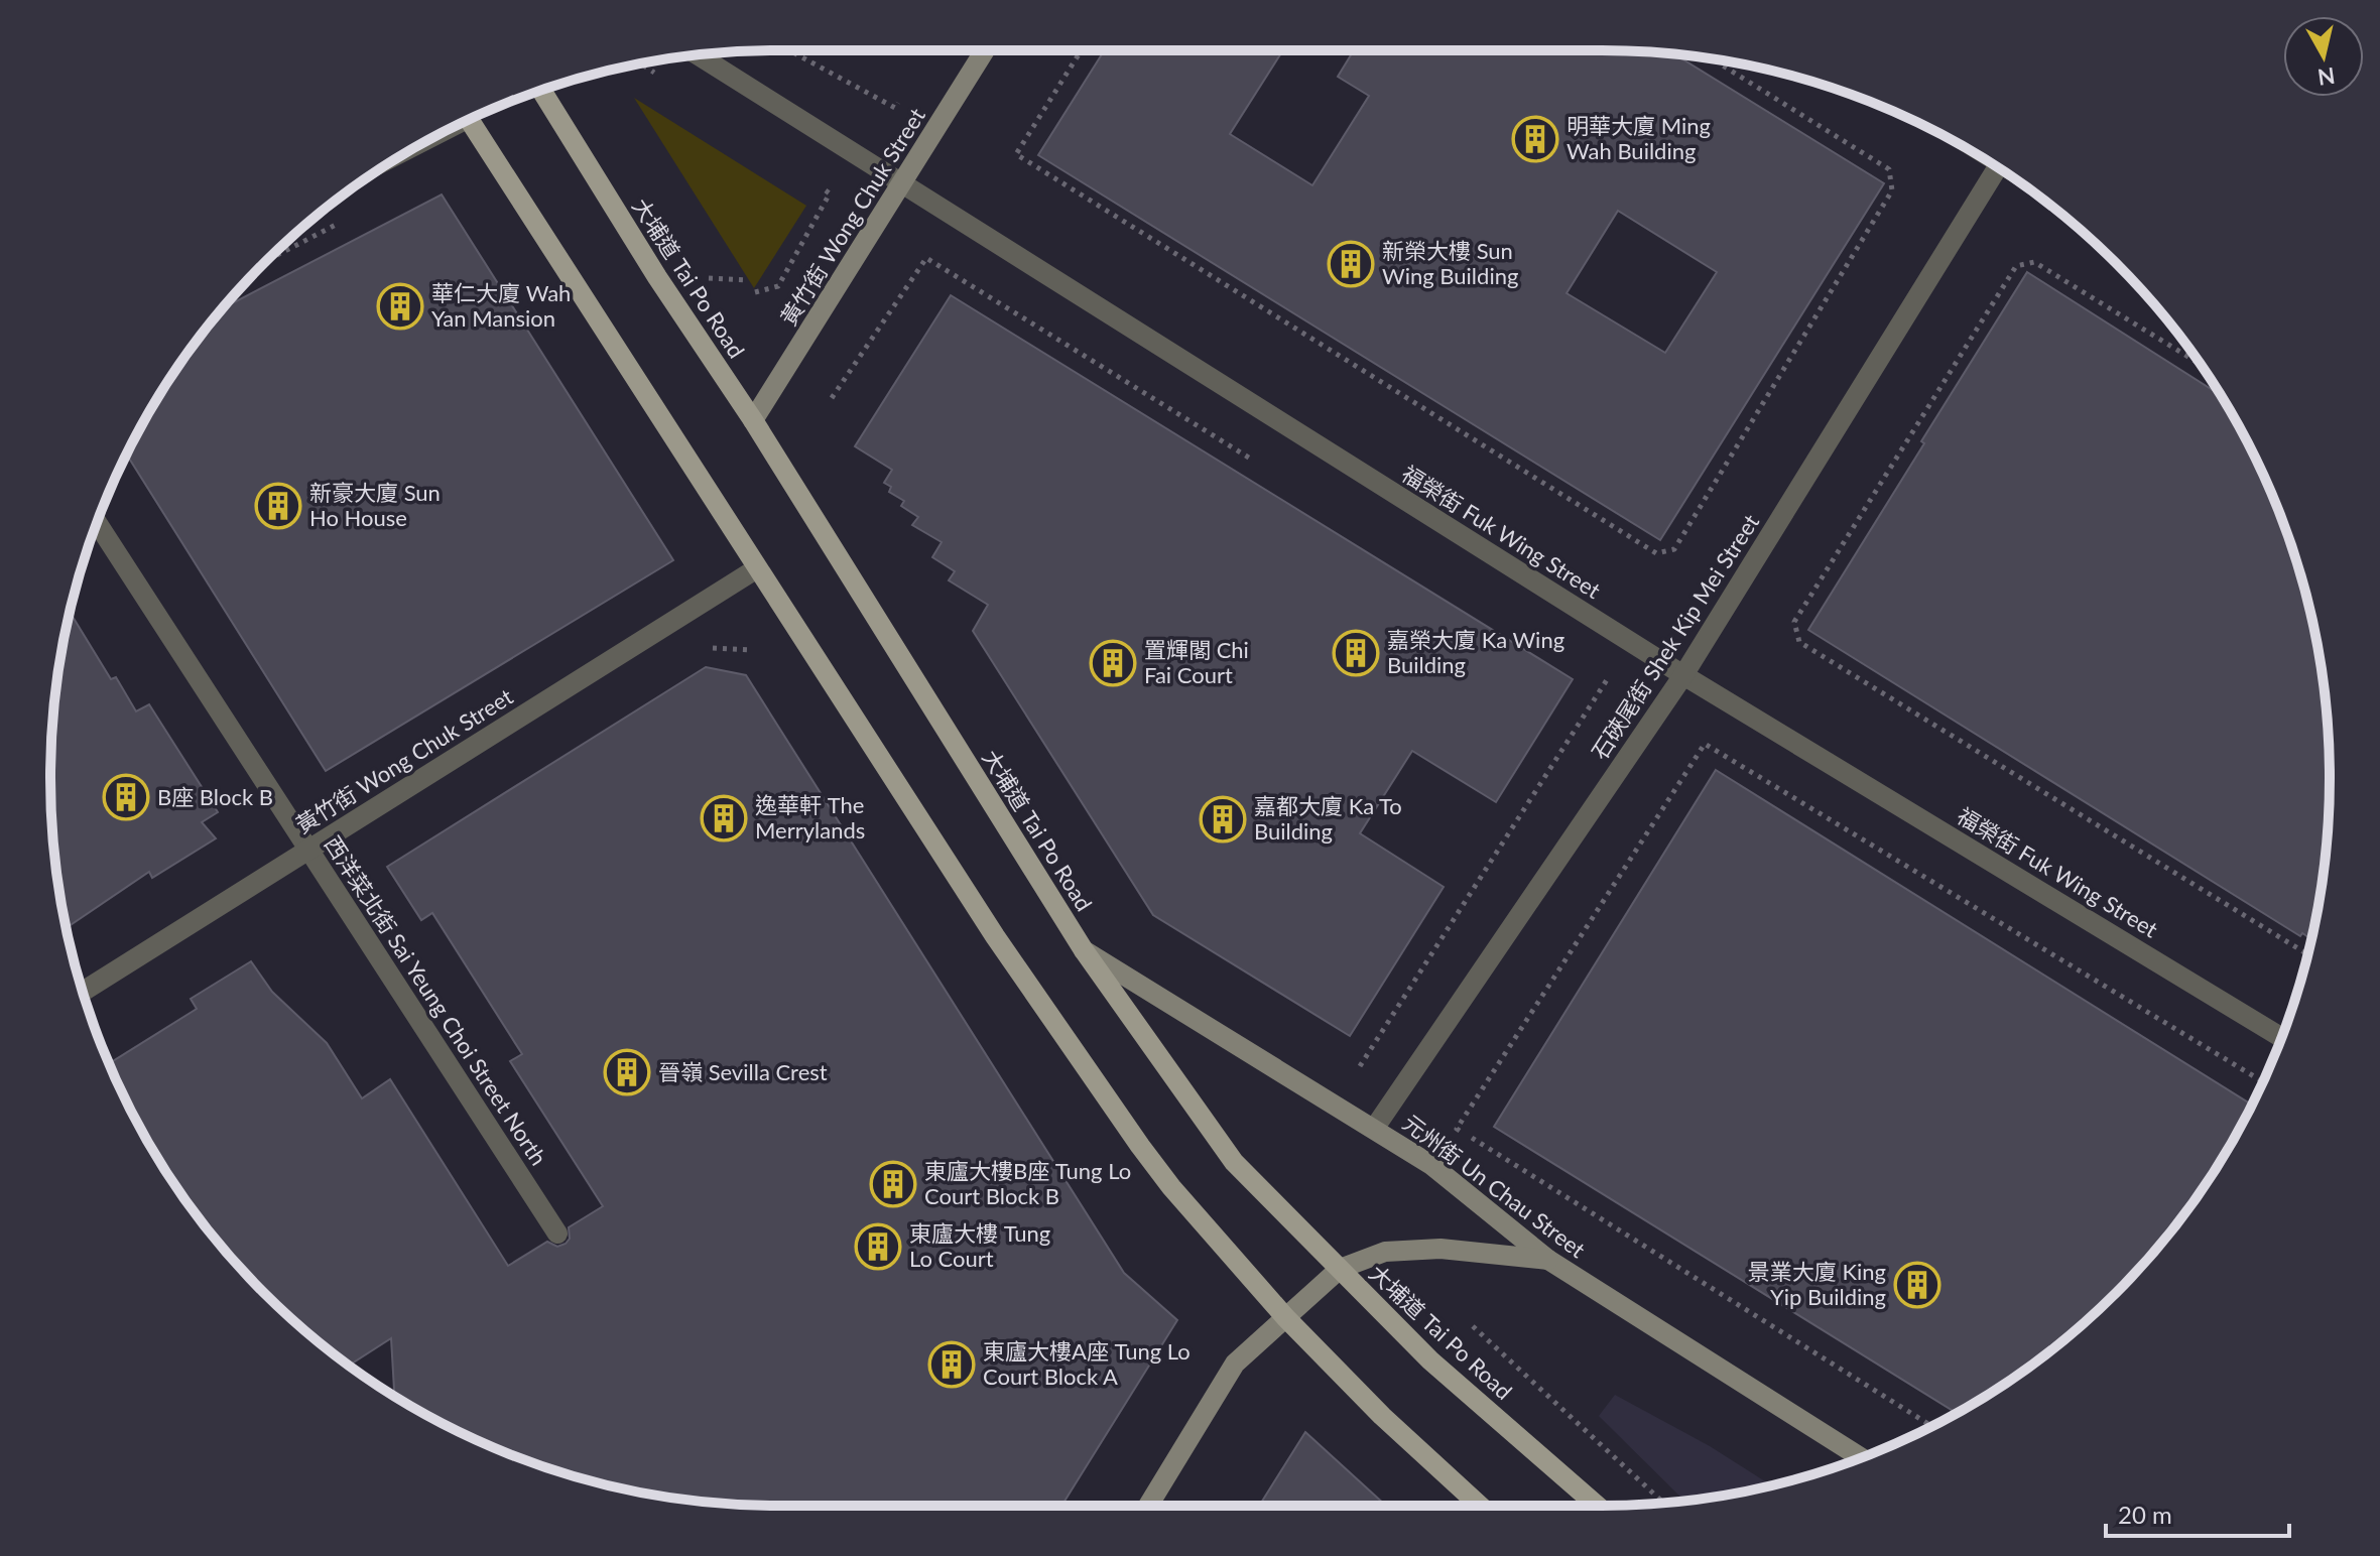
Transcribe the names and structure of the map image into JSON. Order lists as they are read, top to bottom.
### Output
{
  "streets": {
    "main road": ["黃竹街 Wong Chuk Street", "大埔道 Tai Po Road", "元州街 Un Chau Street"],
    "street": ["福榮街 Fuk Wing Street", "石硤尾街 Shek Kip Mei Street", "西洋菜北街 Sai Yeung Choi Street North"]
  },
  "crossings": [
    ["黃竹街 Wong Chuk Street", "大埔道 Tai Po Road"],
    ["黃竹街 Wong Chuk Street", "福榮街 Fuk Wing Street"],
    ["黃竹街 Wong Chuk Street", "西洋菜北街 Sai Yeung Choi Street North"],
    ["大埔道 Tai Po Road", "元州街 Un Chau Street"],
    ["福榮街 Fuk Wing Street", "石硤尾街 Shek Kip Mei Street"],
    ["石硤尾街 Shek Kip Mei Street", "元州街 Un Chau Street"]
  ],
  "places": {
    "building": [
      "明華大廈 Ming Wah Building",
      "新榮大樓 Sun Wing Building",
      "華仁大廈 Wah Yan Mansion",
      "新豪大廈 Sun Ho House",
      "嘉榮大廈 Ka Wing Building",
      "置輝閣 Chi Fai Court",
      "B座 Block B",
      "逸華軒 The Merrylands",
      "嘉都大廈 Ka To Building",
      "晉嶺 Sevilla Crest",
      "東廬大樓B座 Tung Lo Court Block B",
      "東廬大樓 Tung Lo Court",
      "景業大廈 King Yip Building",
      "東廬大樓A座 Tung Lo Court Block A"
    ]
  },
  "scale_bar": "20 m",
  "north": "bottom"
}
